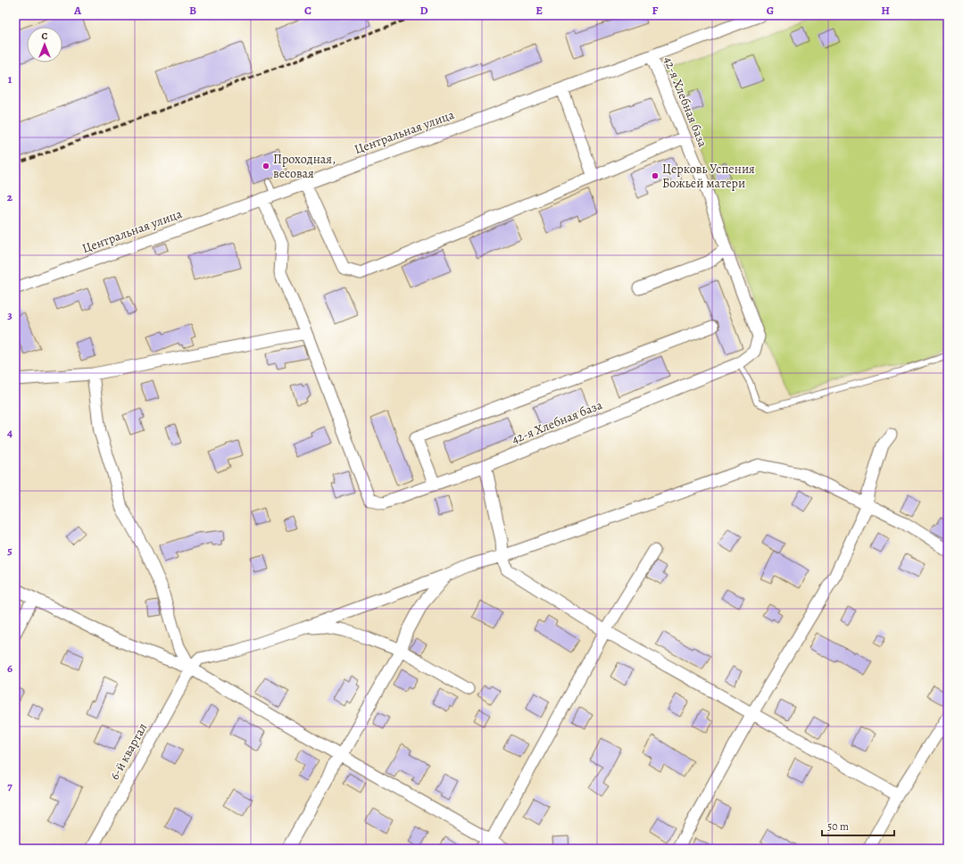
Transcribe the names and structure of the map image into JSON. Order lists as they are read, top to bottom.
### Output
{
  "streets": {
    "street": ["42-я Хлебная база", "Центральная улица", "6-й квартал"]
  },
  "crossings": [
    ["42-я Хлебная база", "Центральная улица"]
  ],
  "places": ["Проходная, весовая", "Церковь Успения Божьей матери"],
  "scale_bar": "50 m",
  "north": "top",
  "grid": {
    "columns": [
      "A",
      "B",
      "C",
      "D",
      "E",
      "F",
      "G",
      "H"
    ],
    "rows": [
      "1",
      "2",
      "3",
      "4",
      "5",
      "6",
      "7"
    ]
  }
}
